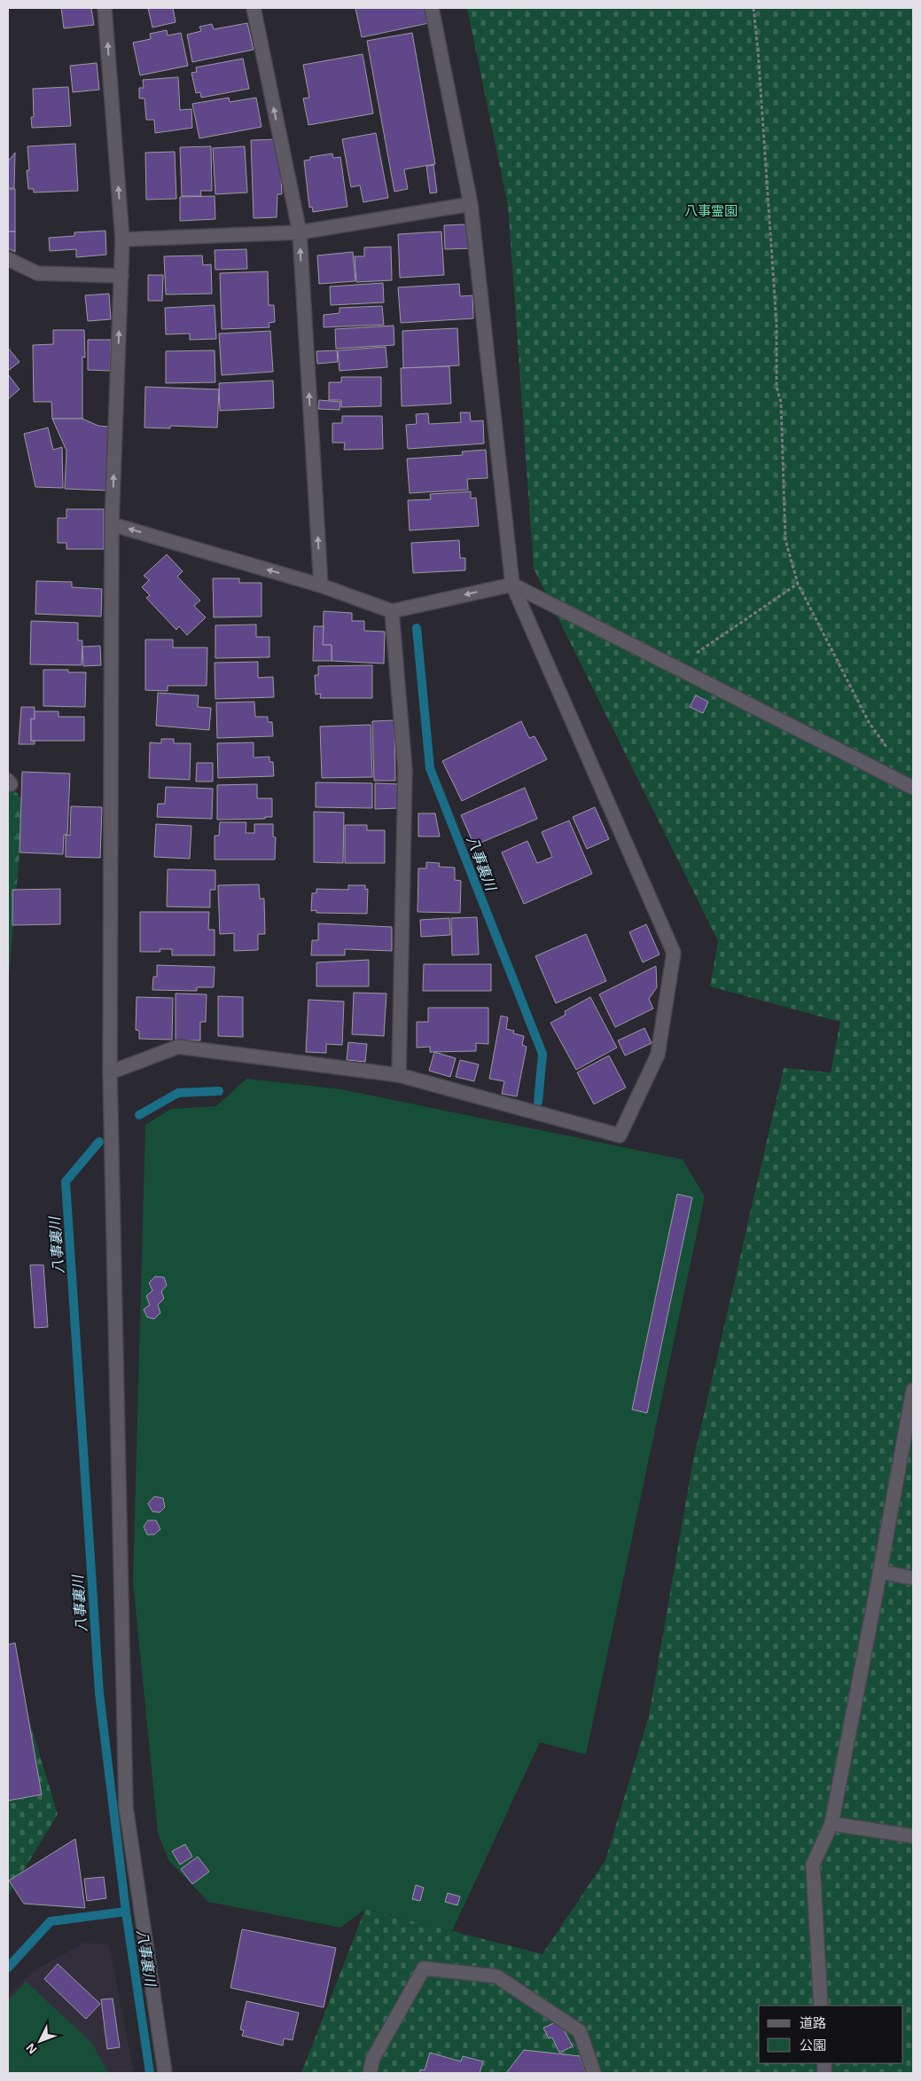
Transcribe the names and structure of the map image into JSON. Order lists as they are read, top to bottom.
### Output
{
  "water": ["八事裏川"],
  "parks": ["八事霊園"],
  "legend": ["道路", "公園"],
  "north": "bottom left"
}
